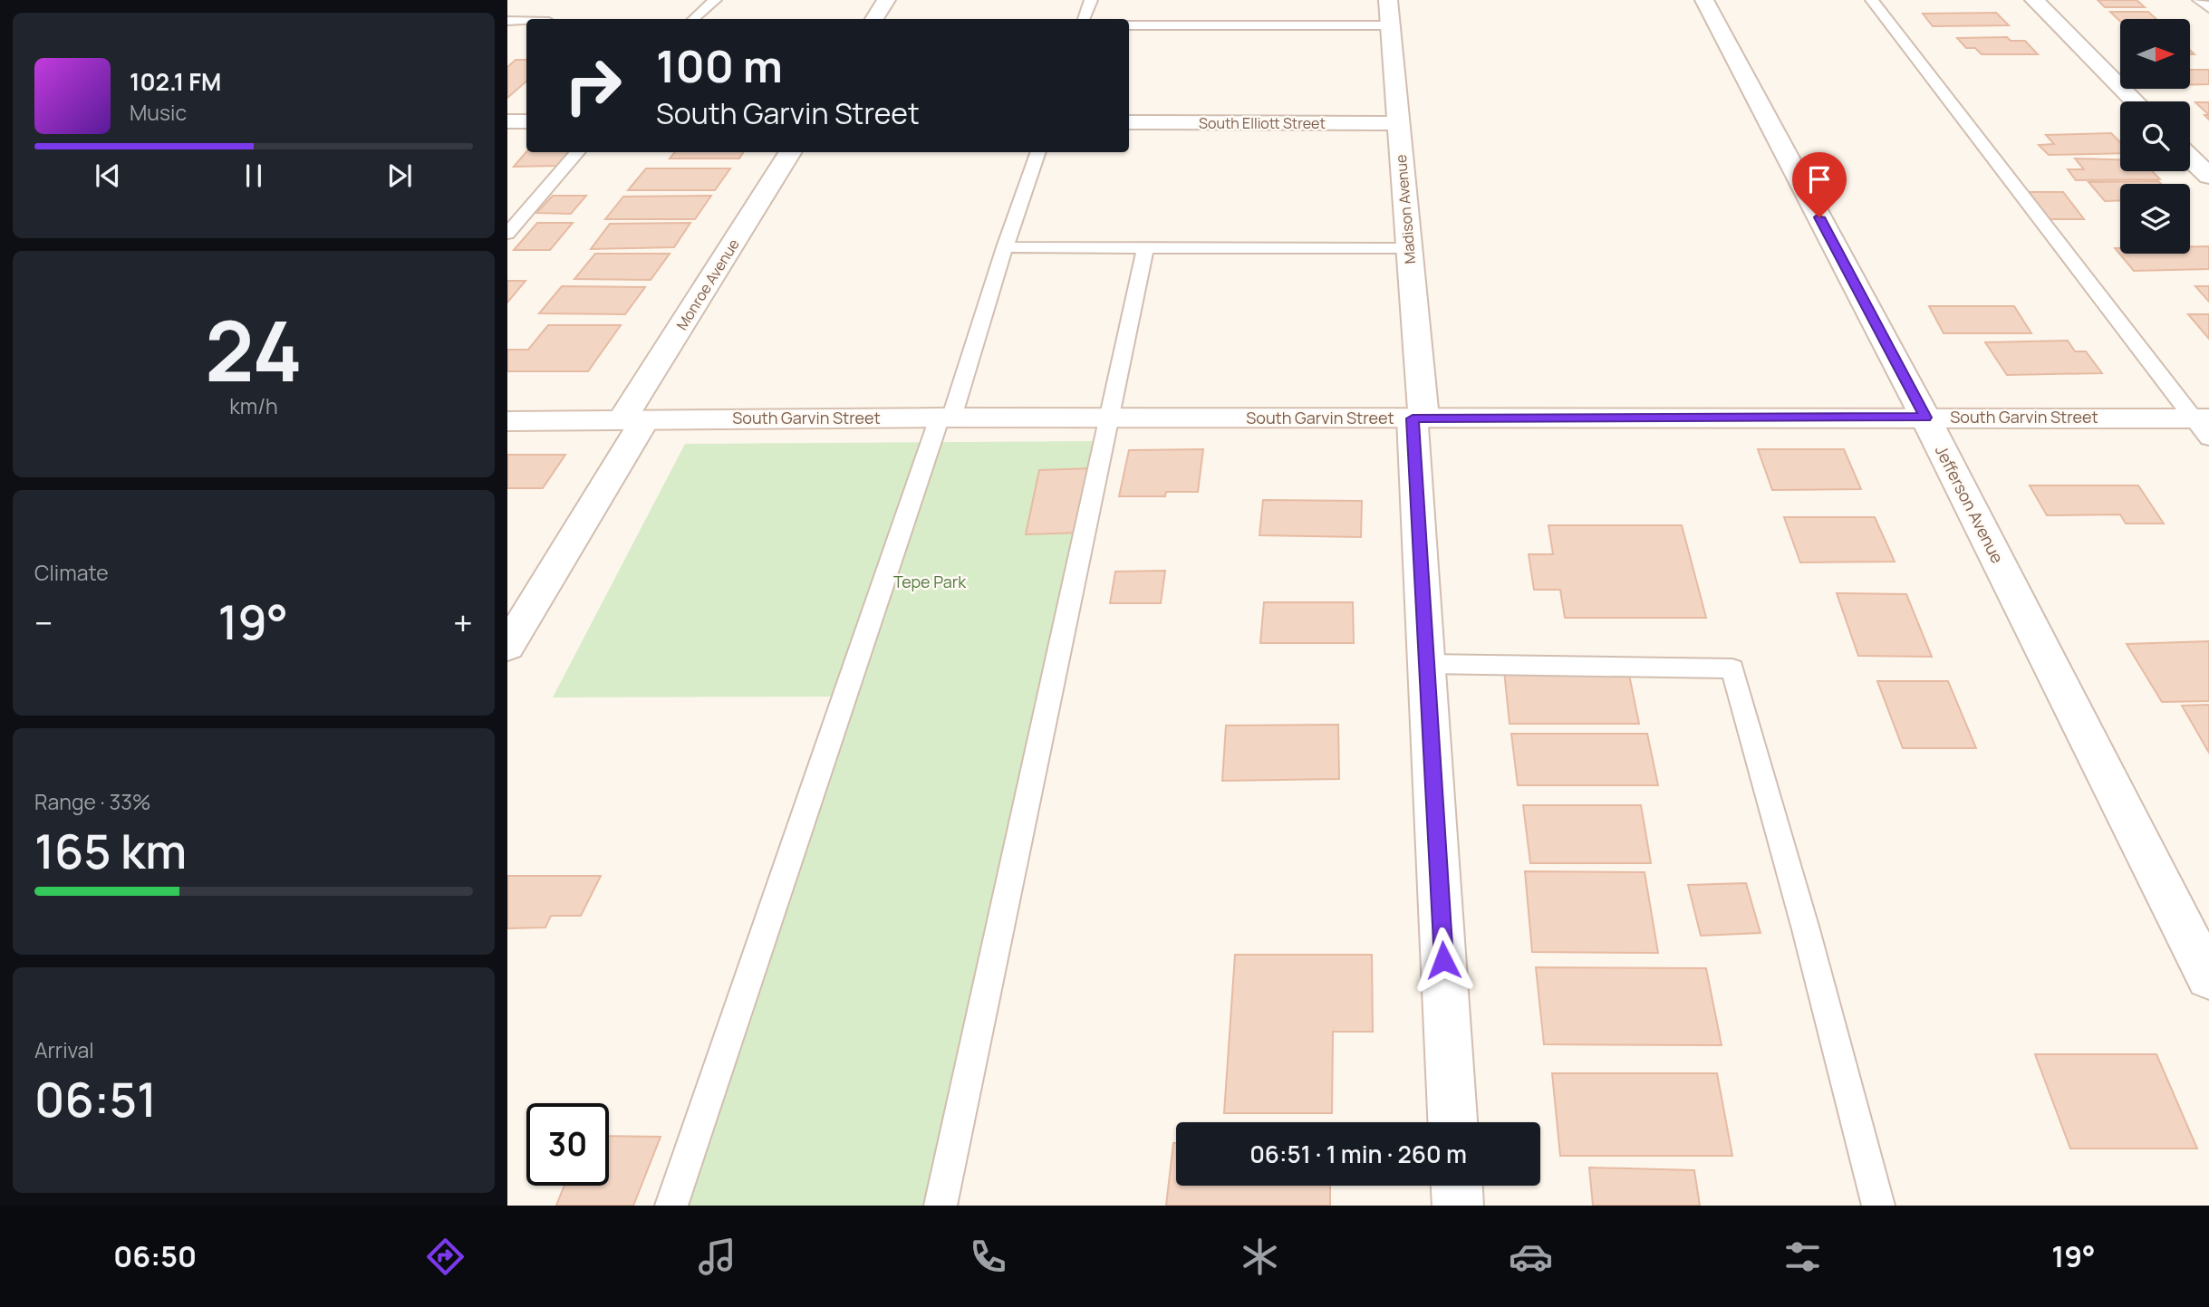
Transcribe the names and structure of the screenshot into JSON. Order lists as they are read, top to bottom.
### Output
{
  "streets": {
    "street": [
      "South Elliott Street",
      "Madison Avenue",
      "Monroe Avenue",
      "South Garvin Street",
      "Jefferson Avenue"
    ]
  },
  "crossings": [
    ["South Elliott Street", "Madison Avenue"],
    ["Madison Avenue", "South Garvin Street"],
    ["Monroe Avenue", "South Garvin Street"],
    ["South Garvin Street", "Jefferson Avenue"]
  ],
  "parks": ["Tepe Park"],
  "north": "right",
  "page": {
    "turn": ["100 m", "South Garvin Street"],
    "song": ["102.1 FM", "Music"],
    "tile": [
      ["24", "km/h"],
      "Climate",
      ["Range · 33%", "165 km"],
      ["Arrival", "06:51"]
    ],
    "heat": ["−", "19°", "+"],
    "limit": "30",
    "trip": "06:51 · 1 min · 260 m",
    "tabs": ["06:50", "19°"]
  }
}
